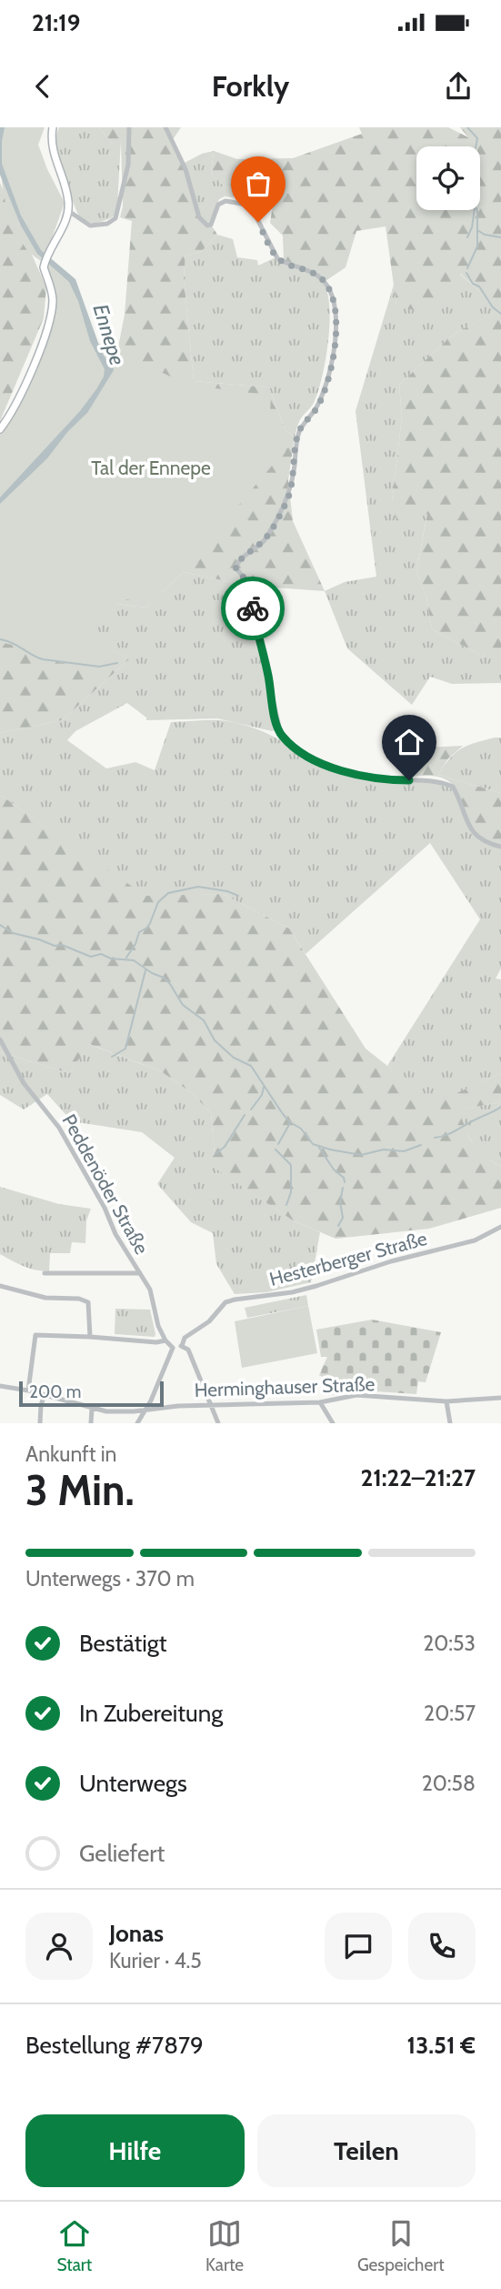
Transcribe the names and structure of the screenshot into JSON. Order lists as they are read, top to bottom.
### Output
{
  "streets": {
    "street": ["Peddenöder Straße", "Hesterberger Straße", "Herminghauser Straße"]
  },
  "water": ["Ennepe"],
  "parks": ["Tal der Ennepe"],
  "scale_bar": "200 m",
  "page": {
    "status": "21:19",
    "header": "Forkly",
    "scale": "200 m",
    "heading": ["3 Min.", "Ankunft in", "21:22–21:27"],
    "panel": [
      "Jonas",
      "Kurier · 4.5",
      "Bestellung #7879",
      "13.51 €"
    ],
    "bar": "Unterwegs · 370 m",
    "list": [
      ["Bestätigt", "20:53"],
      ["In Zubereitung", "20:57"],
      ["Unterwegs", "20:58"],
      "Geliefert"
    ],
    "buttons": ["Hilfe", "Teilen"],
    "tabs": ["Start", "Karte", "Gespeichert"]
  }
}
